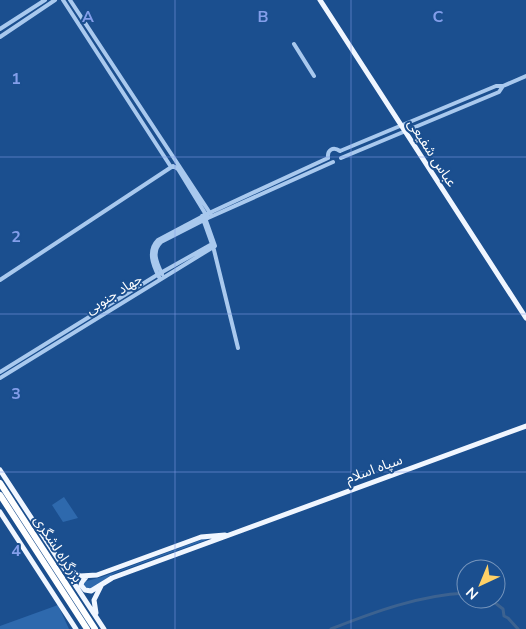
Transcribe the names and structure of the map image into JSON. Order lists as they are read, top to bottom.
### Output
{
  "streets": {
    "highway": ["بزرگراه لشگری"],
    "main road": ["عباس شفیعی", "سپاه اسلام"],
    "street": ["جهاد جنوبی"]
  },
  "north": "bottom left",
  "grid": {
    "columns": ["A", "B", "C"],
    "rows": [
      "1",
      "2",
      "3",
      "4"
    ]
  }
}
